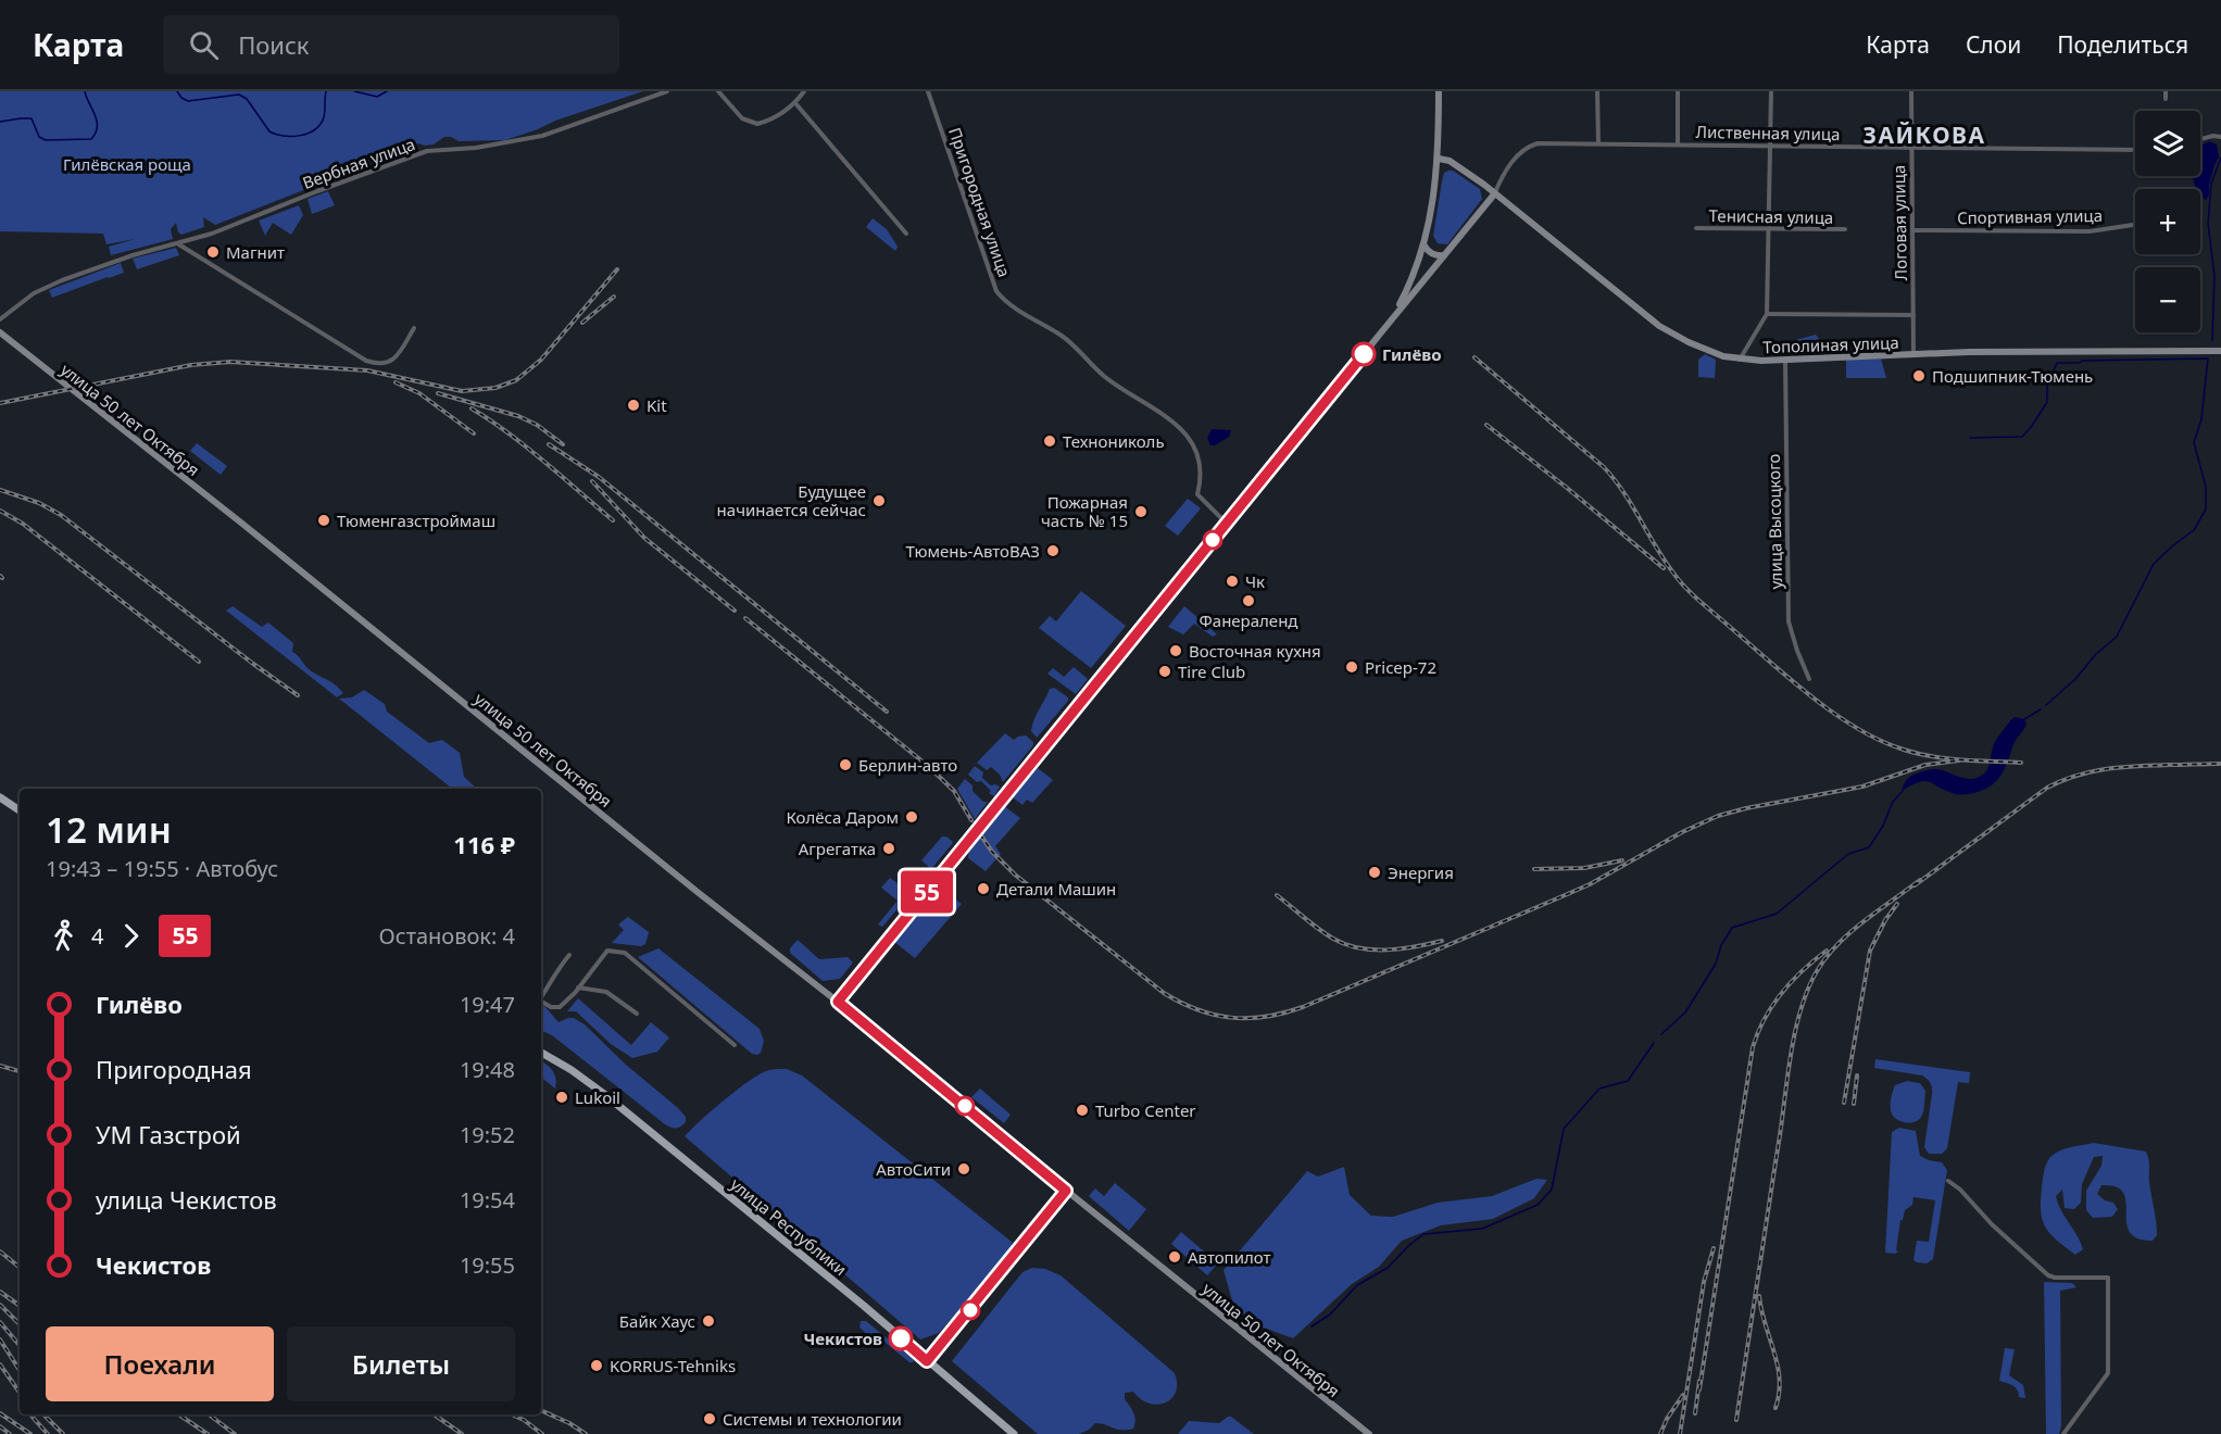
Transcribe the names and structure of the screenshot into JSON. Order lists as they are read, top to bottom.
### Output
{
  "streets": {
    "main road": ["Тополиная улица", "улица 50 лет Октября", "улица Республики"],
    "street": [
      "Лиственная улица",
      "Вербная улица",
      "Пригородная улица",
      "Тенисная улица",
      "Спортивная улица",
      "Логовая улица",
      "улица Высоцкого"
    ]
  },
  "crossings": [
    ["Лиственная улица", "Логовая улица"],
    ["Лиственная улица", "Тополиная улица"],
    ["Спортивная улица", "Логовая улица"],
    ["Логовая улица", "Тополиная улица"],
    ["Тополиная улица", "улица Высоцкого"]
  ],
  "districts": ["ЗАЙКОВА"],
  "parks": ["Гилёвская роща"],
  "places": [
    "Магнит",
    "Гилёво",
    "Подшипник-Тюмень",
    "Kit",
    "Технониколь",
    "Будущее начинается сейчас",
    "Пожарная часть № 15",
    "Тюменгазстроймаш",
    "Тюмень-АвтоВАЗ",
    "Чк",
    "Фанераленд",
    "Восточная кухня",
    "Pricep-72",
    "Tire Club",
    "Берлин-авто",
    "Колёса Даром",
    "Агрегатка",
    "Энергия",
    "Детали Машин",
    "Lukoil",
    "Turbo Center",
    "АвтоСити",
    "Автопилот",
    "Байк Хаус",
    "Чекистов",
    "KORRUS-Tehniks",
    "Системы и технологии"
  ],
  "lines": ["bus line 55"],
  "page": {
    "header": "Карта",
    "search": "Поиск",
    "nav": ["Карта", "Слои", "Поделиться"],
    "on_map": "55",
    "map_buttons": ["+", "−"],
    "heading": ["12 мин", "19:43 – 19:55 · Автобус", "116 ₽"],
    "legs": ["4", "55", "Остановок: 4"],
    "list": [
      {
        "name": "Гилёво",
        "value": "19:47"
      },
      {
        "name": "Пригородная",
        "value": "19:48"
      },
      {
        "name": "УМ Газстрой",
        "value": "19:52"
      },
      {
        "name": "улица Чекистов",
        "value": "19:54"
      },
      {
        "name": "Чекистов",
        "value": "19:55"
      }
    ],
    "buttons": ["Поехали", "Билеты"]
  }
}
